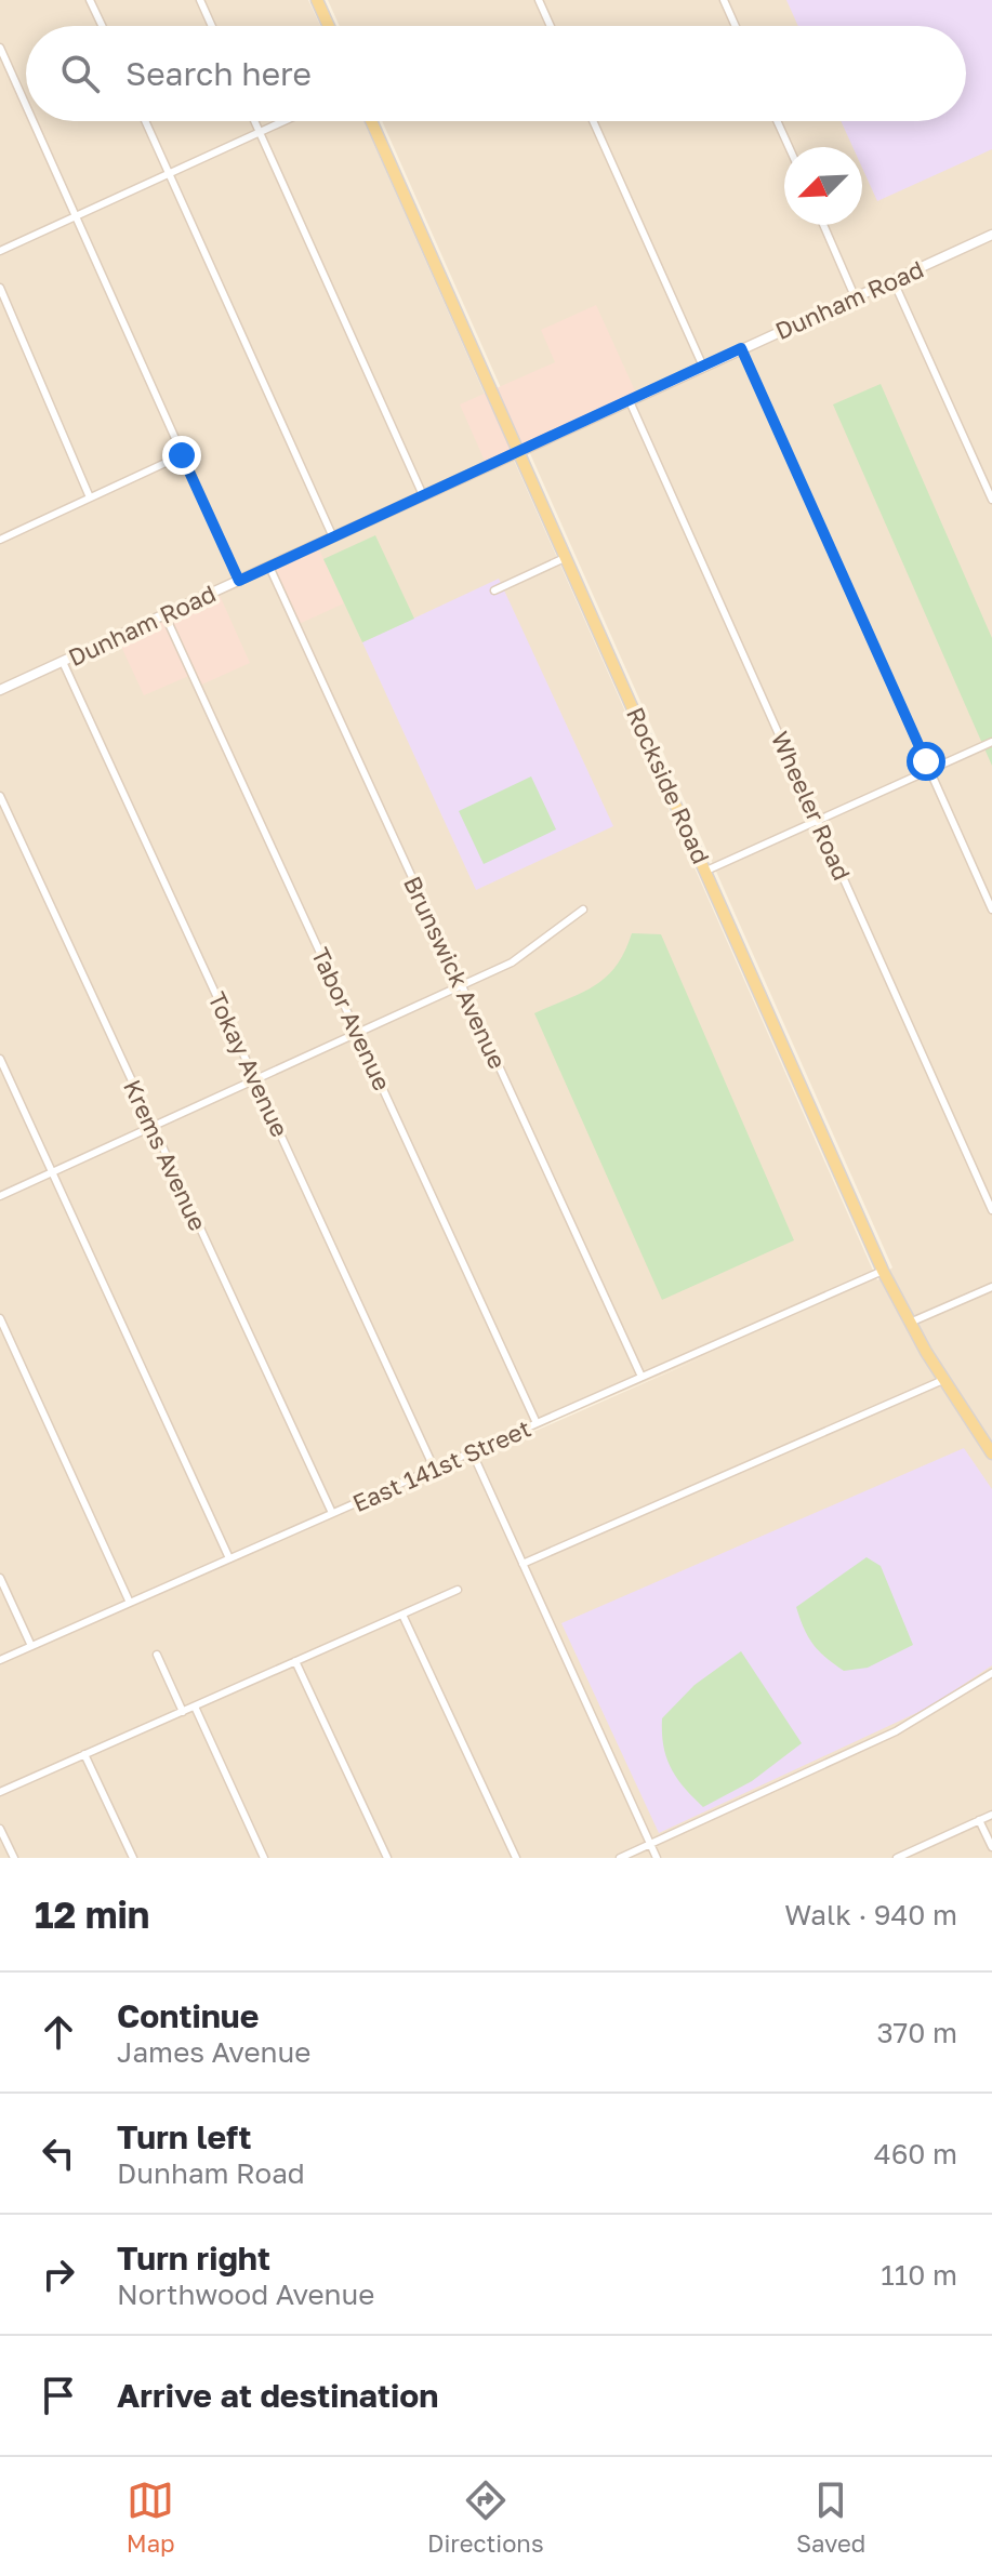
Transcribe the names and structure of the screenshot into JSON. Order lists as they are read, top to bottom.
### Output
{
  "streets": {
    "main road": ["Rockside Road"],
    "street": [
      "Dunham Road",
      "Wheeler Road",
      "Brunswick Avenue",
      "Tabor Avenue",
      "Tokay Avenue",
      "Krems Avenue",
      "East 141st Street"
    ]
  },
  "crossings": [
    ["Dunham Road", "Rockside Road"],
    ["Dunham Road", "Wheeler Road"],
    ["Dunham Road", "Brunswick Avenue"],
    ["Dunham Road", "Tabor Avenue"],
    ["Dunham Road", "Tokay Avenue"],
    ["Rockside Road", "East 141st Street"],
    ["Brunswick Avenue", "East 141st Street"],
    ["Tabor Avenue", "East 141st Street"],
    ["Tokay Avenue", "East 141st Street"],
    ["Krems Avenue", "East 141st Street"]
  ],
  "north": "bottom left",
  "page": {
    "search": "Search here",
    "heading": ["12 min", "Walk · 940 m"],
    "list": [
      ["Continue", "James Avenue", "370 m"],
      ["Turn left", "Dunham Road", "460 m"],
      ["Turn right", "Northwood Avenue", "110 m"],
      "Arrive at destination"
    ],
    "nav": ["Map", "Directions", "Saved"]
  }
}
